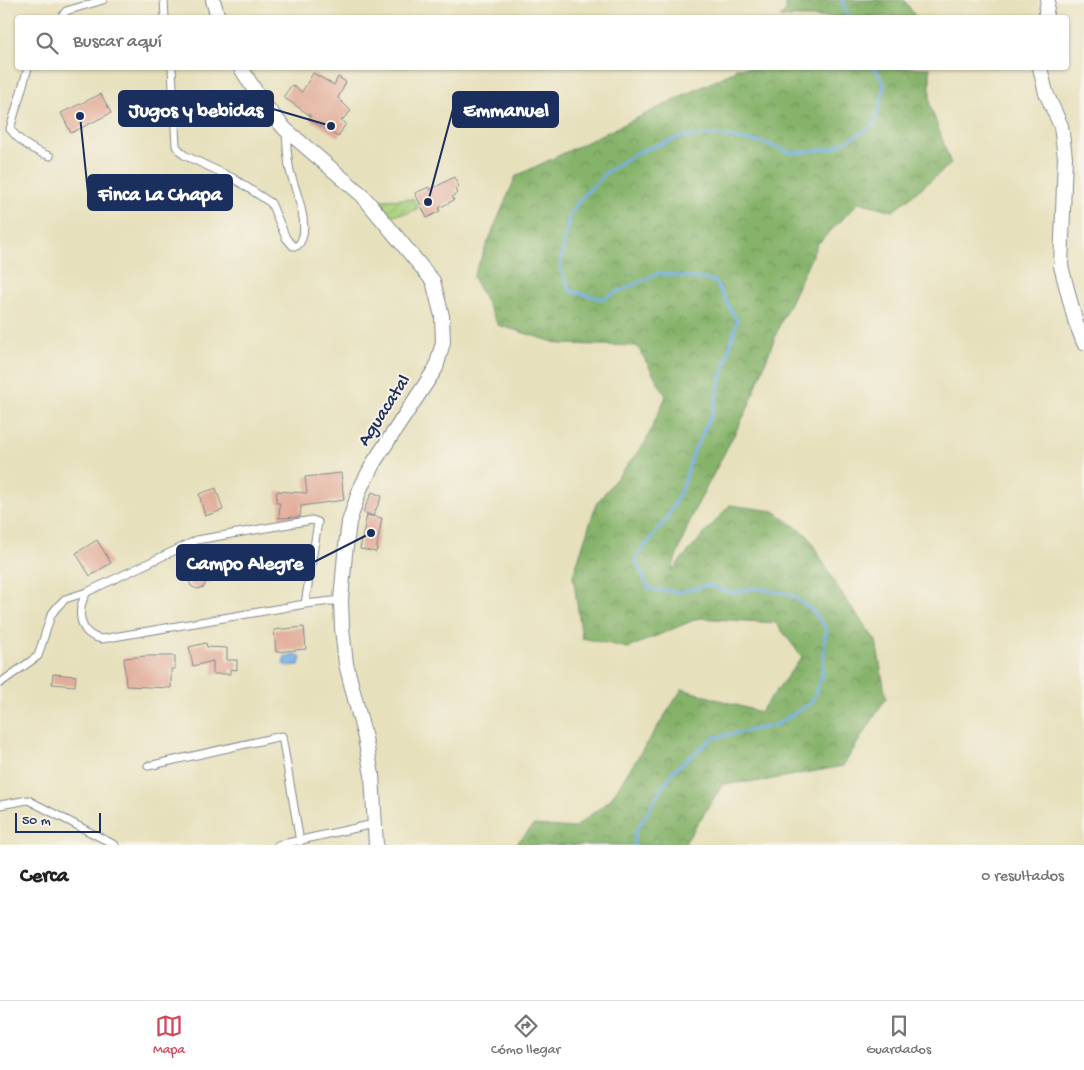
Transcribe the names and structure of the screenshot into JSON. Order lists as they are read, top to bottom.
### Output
{
  "streets": {
    "street": ["Aguacatal"]
  },
  "places": [
    "Finca La Chapa",
    "Jugos y bebidas",
    "Emmanuel",
    "Campo Alegre"
  ],
  "scale_bar": "50 m",
  "page": {
    "search": "Buscar aquí",
    "scale": "50 m",
    "heading": ["Cerca", "0 resultados"],
    "nav": ["Mapa", "Cómo llegar", "Guardados"]
  }
}
